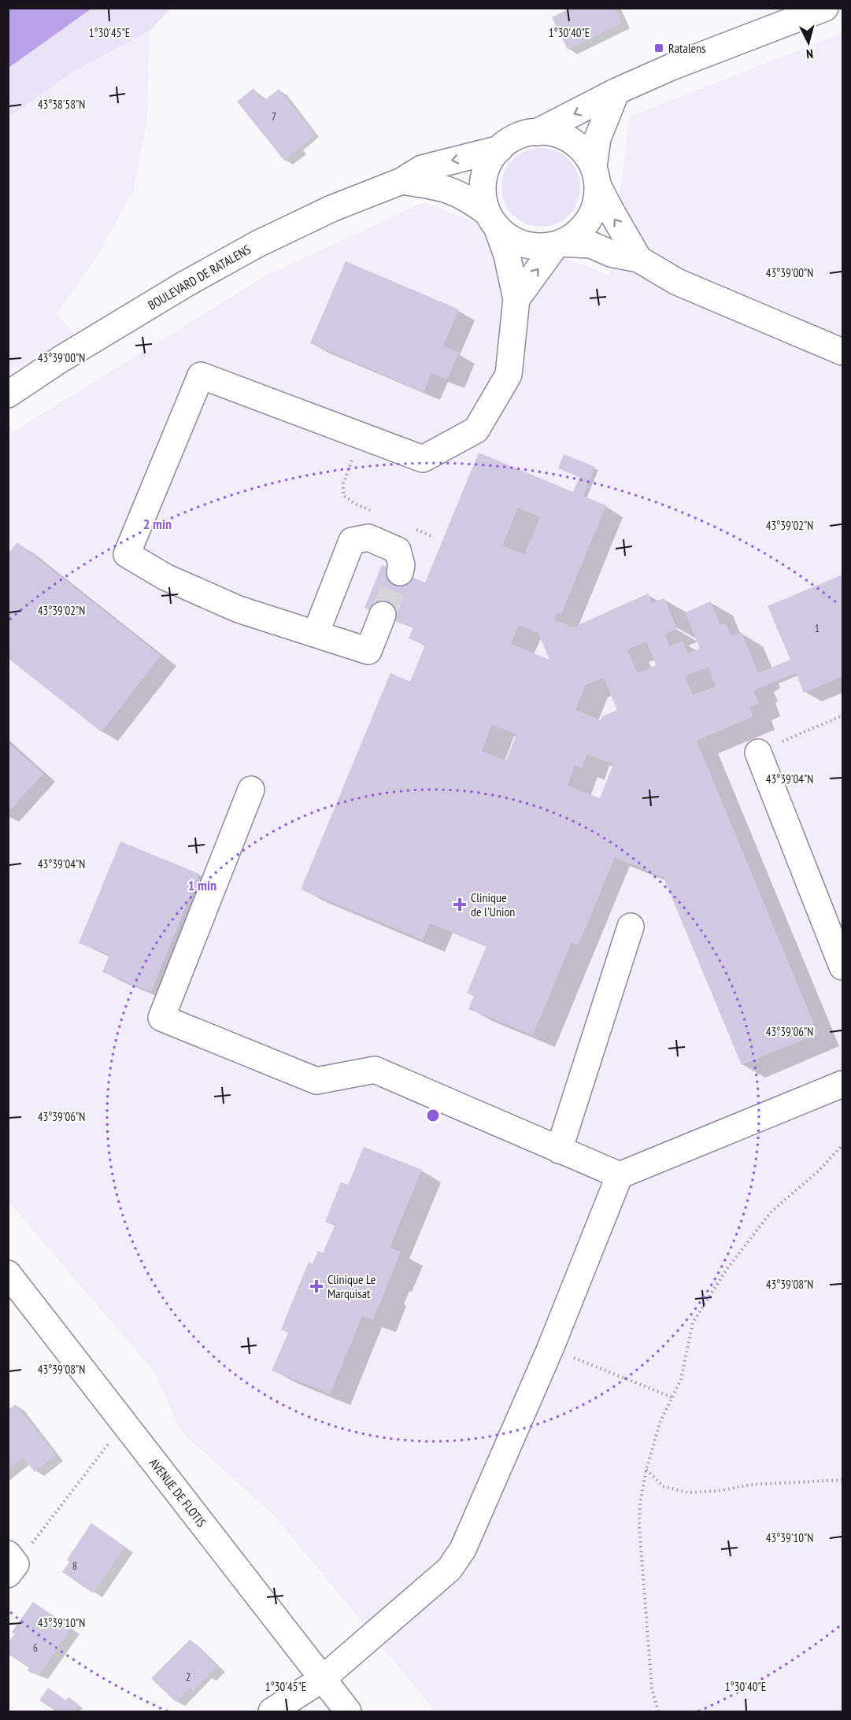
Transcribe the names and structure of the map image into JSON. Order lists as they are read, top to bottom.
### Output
{
  "streets": {
    "street": ["BOULEVARD DE RATALENS", "AVENUE DE FLOTIS"]
  },
  "places": {
    "transit": ["Ratalens"],
    "health": ["Clinique de l'Union", "Clinique Le Marquisat"]
  },
  "house_numbers": [
    "7",
    "1",
    "8",
    "6",
    "2"
  ],
  "north": "bottom",
  "coordinates": [
    "1°30'45\"E",
    "1°30'40\"E",
    "43°38'58\"N",
    "43°39'00\"N",
    "43°39'02\"N",
    "43°39'04\"N",
    "43°39'06\"N",
    "43°39'08\"N",
    "43°39'10\"N"
  ],
  "rings": ["2 min", "1 min"]
}
